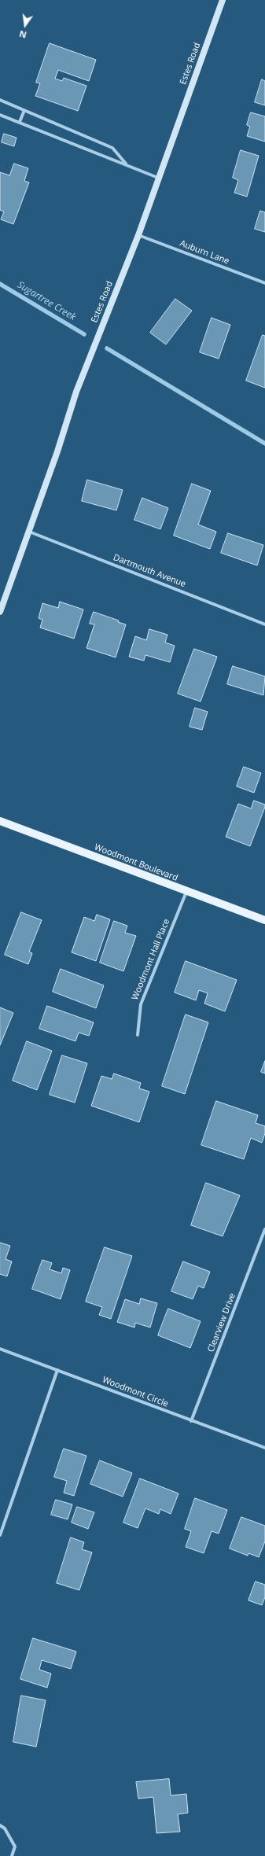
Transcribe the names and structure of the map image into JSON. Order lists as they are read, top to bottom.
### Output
{
  "streets": {
    "main road": ["Estes Road", "Woodmont Boulevard"],
    "street": [
      "Auburn Lane",
      "Dartmouth Avenue",
      "Woodmont Hall Place",
      "Clearview Drive",
      "Woodmont Circle"
    ]
  },
  "crossings": [
    ["Estes Road", "Auburn Lane"],
    ["Estes Road", "Dartmouth Avenue"],
    ["Woodmont Boulevard", "Woodmont Hall Place"],
    ["Clearview Drive", "Woodmont Circle"]
  ],
  "water": ["Sugartree Creek"],
  "north": "bottom"
}
